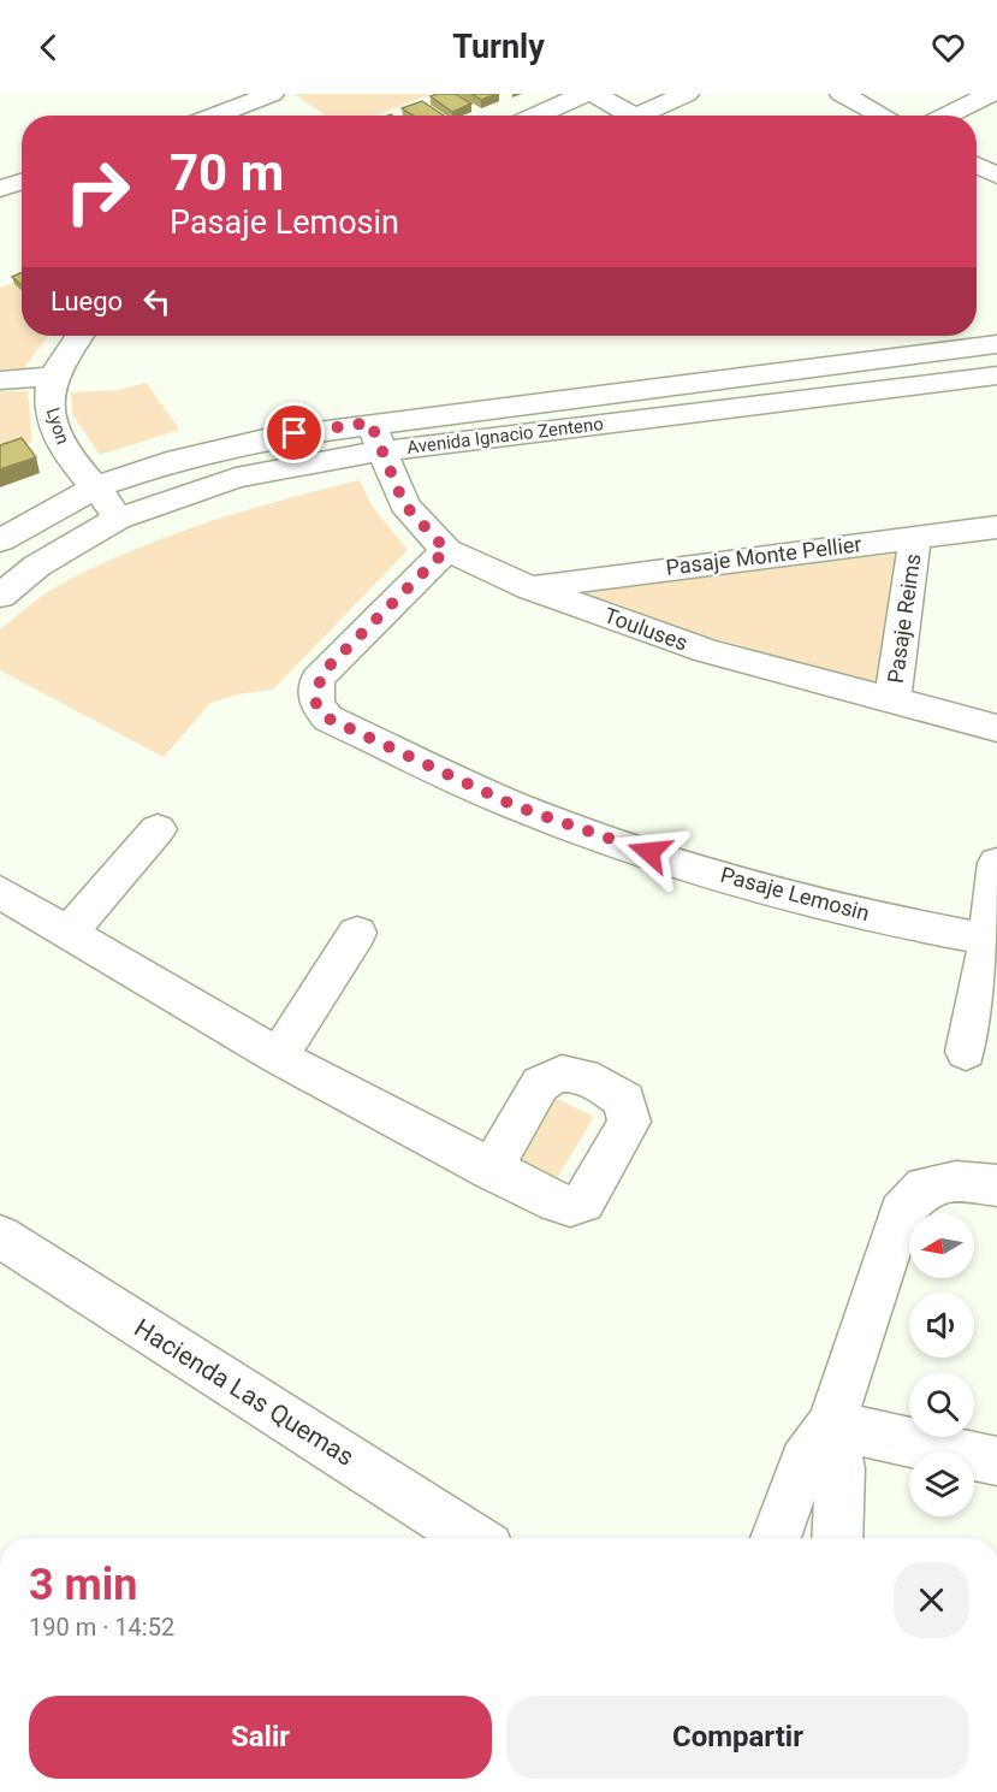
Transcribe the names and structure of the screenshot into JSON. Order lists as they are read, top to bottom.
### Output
{
  "streets": {
    "street": [
      "Lyon",
      "Avenida Ignacio Zenteno",
      "Pasaje Monte Pellier",
      "Pasaje Reims",
      "Touluses",
      "Pasaje Lemosin",
      "Hacienda Las Quemas"
    ]
  },
  "crossings": [
    ["Lyon", "Avenida Ignacio Zenteno"],
    ["Avenida Ignacio Zenteno", "Touluses"],
    ["Pasaje Monte Pellier", "Pasaje Reims"],
    ["Pasaje Monte Pellier", "Touluses"],
    ["Pasaje Reims", "Touluses"],
    ["Touluses", "Pasaje Lemosin"]
  ],
  "north": "left",
  "page": {
    "header": "Turnly",
    "turn": ["70 m", "Pasaje Lemosin"],
    "then": "Luego",
    "heading": ["3 min", "190 m · 14:52"],
    "buttons": ["Salir", "Compartir"]
  }
}
